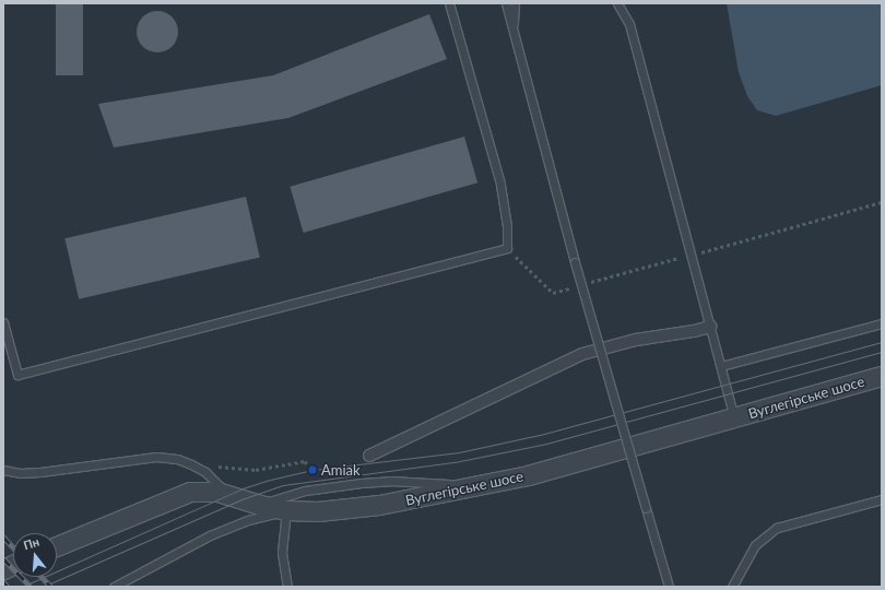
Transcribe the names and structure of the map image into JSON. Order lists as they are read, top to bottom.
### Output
{
  "streets": {
    "street": ["Вуглегірське шосе"]
  },
  "places": ["Amiak"],
  "north": "top"
}
